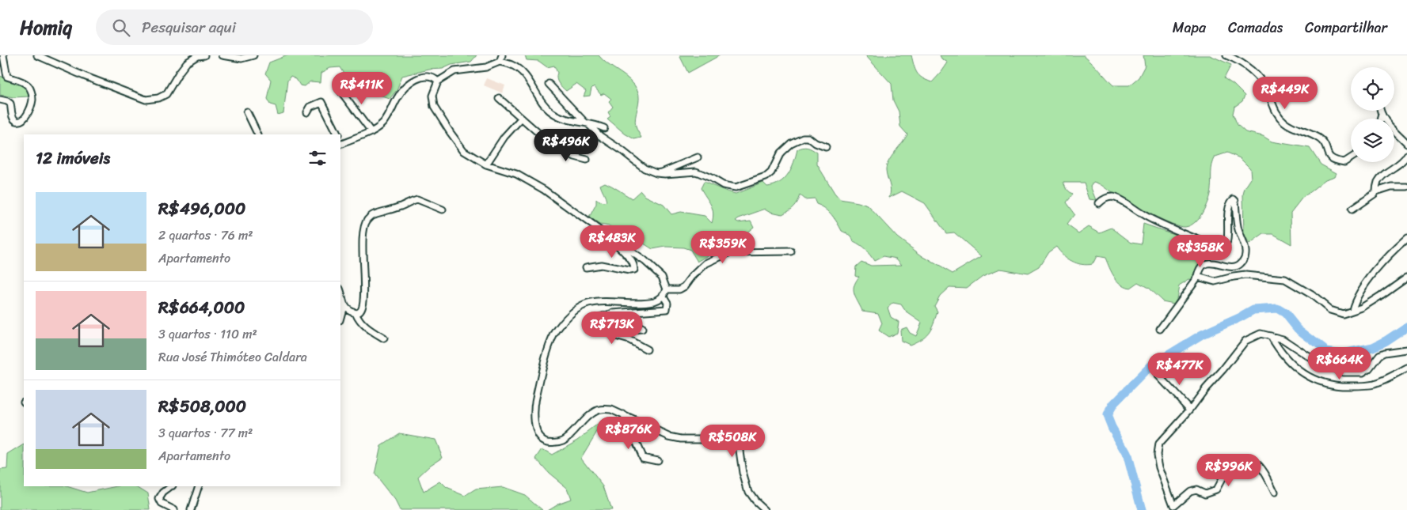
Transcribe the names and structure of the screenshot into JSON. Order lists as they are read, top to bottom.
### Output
{
  "page": {
    "header": "Homiq",
    "search": "Pesquisar aqui",
    "nav": ["Mapa", "Camadas", "Compartilhar"],
    "price": [
      "R$411K",
      "R$449K",
      "R$496K",
      "R$483K",
      "R$359K",
      "R$358K",
      "R$713K",
      "R$664K",
      "R$477K",
      "R$876K",
      "R$508K",
      "R$996K"
    ],
    "heading": "12 imóveis",
    "list": [
      {
        "name": "R$496,000",
        "note": "2 quartos · 76 m² · Apartamento"
      },
      {
        "name": "R$664,000",
        "note": "3 quartos · 110 m² · Rua José Thimóteo Caldara"
      },
      {
        "name": "R$508,000",
        "note": "3 quartos · 77 m² · Apartamento"
      }
    ]
  }
}
